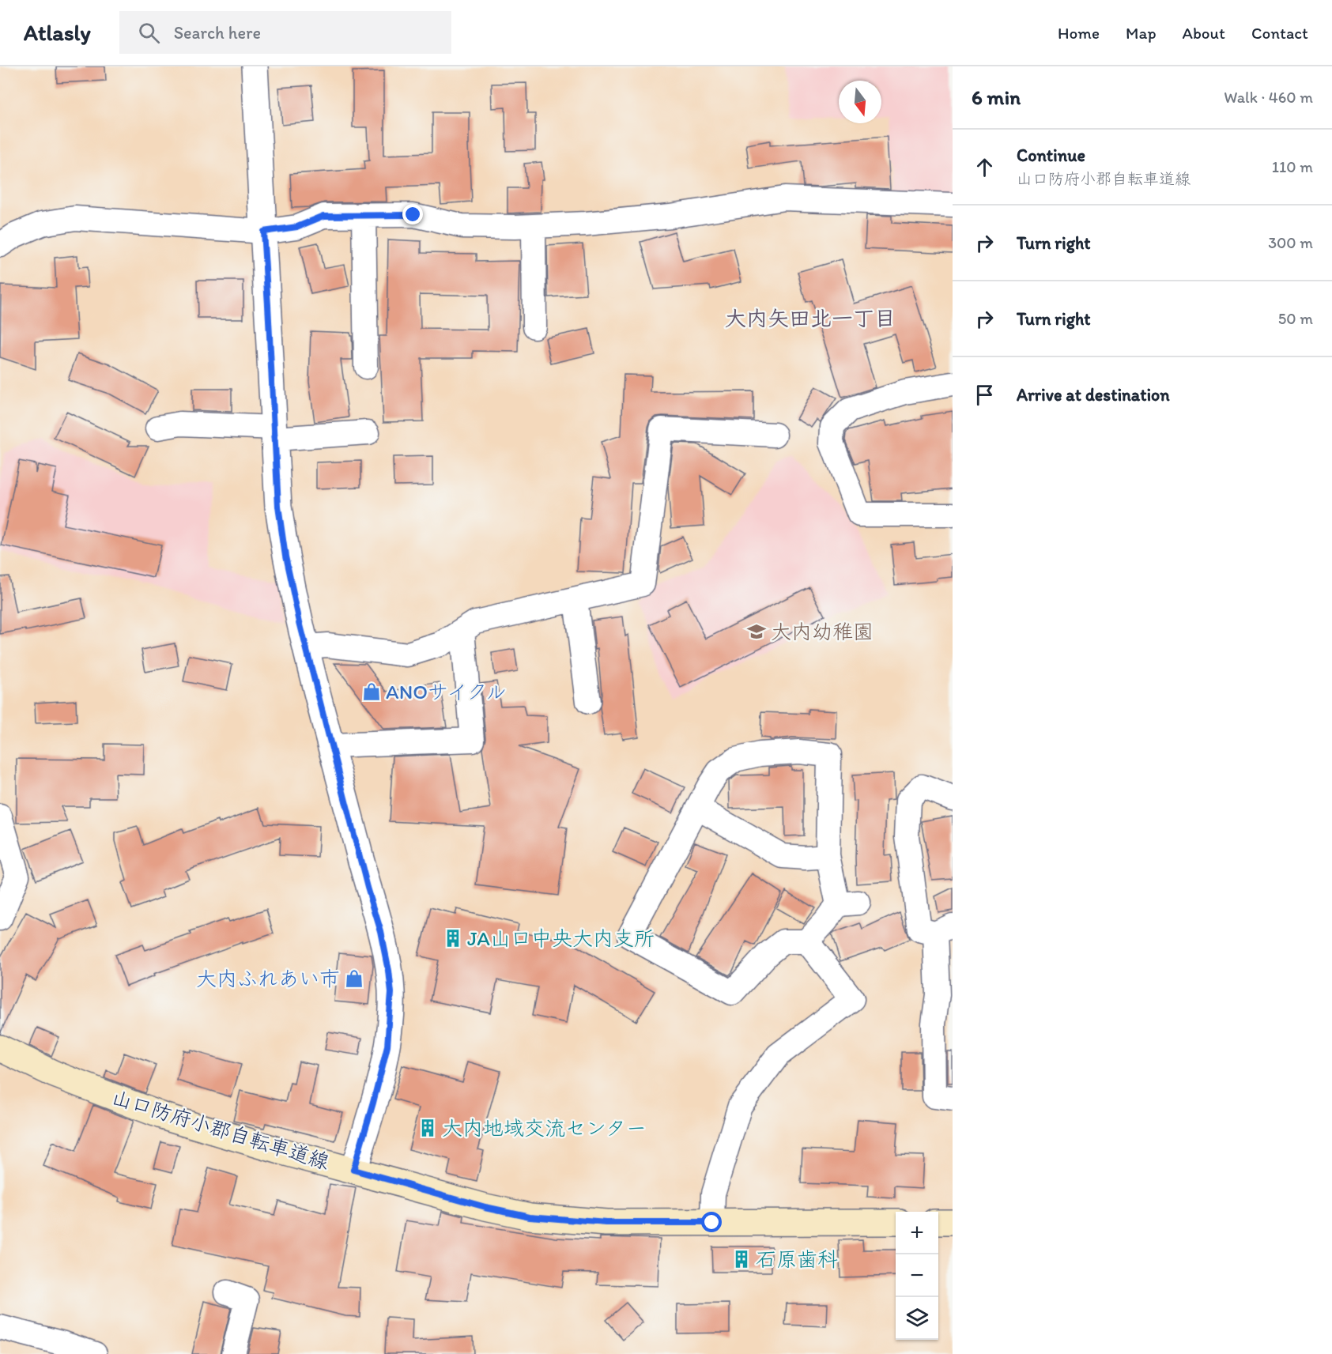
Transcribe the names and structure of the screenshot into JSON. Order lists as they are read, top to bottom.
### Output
{
  "streets": {
    "main road": ["山口防府小郡自転車道線"]
  },
  "districts": ["大内矢田北一丁目"],
  "places": {
    "school or university": ["大内幼稚園"],
    "shop": ["ANOサイクル", "大内ふれあい市"],
    "building": ["JA山口中央大内支所", "大内地域交流センター", "石原歯科"]
  },
  "north": "bottom",
  "page": {
    "header": "Atlasly",
    "search": "Search here",
    "nav": [
      "Home",
      "Map",
      "About",
      "Contact"
    ],
    "heading": ["6 min", "Walk · 460 m"],
    "list": [
      ["Continue", "山口防府小郡自転車道線", "110 m"],
      ["Turn right", "300 m"],
      ["Turn right", "50 m"],
      "Arrive at destination"
    ],
    "map_buttons": ["+", "−"]
  }
}
